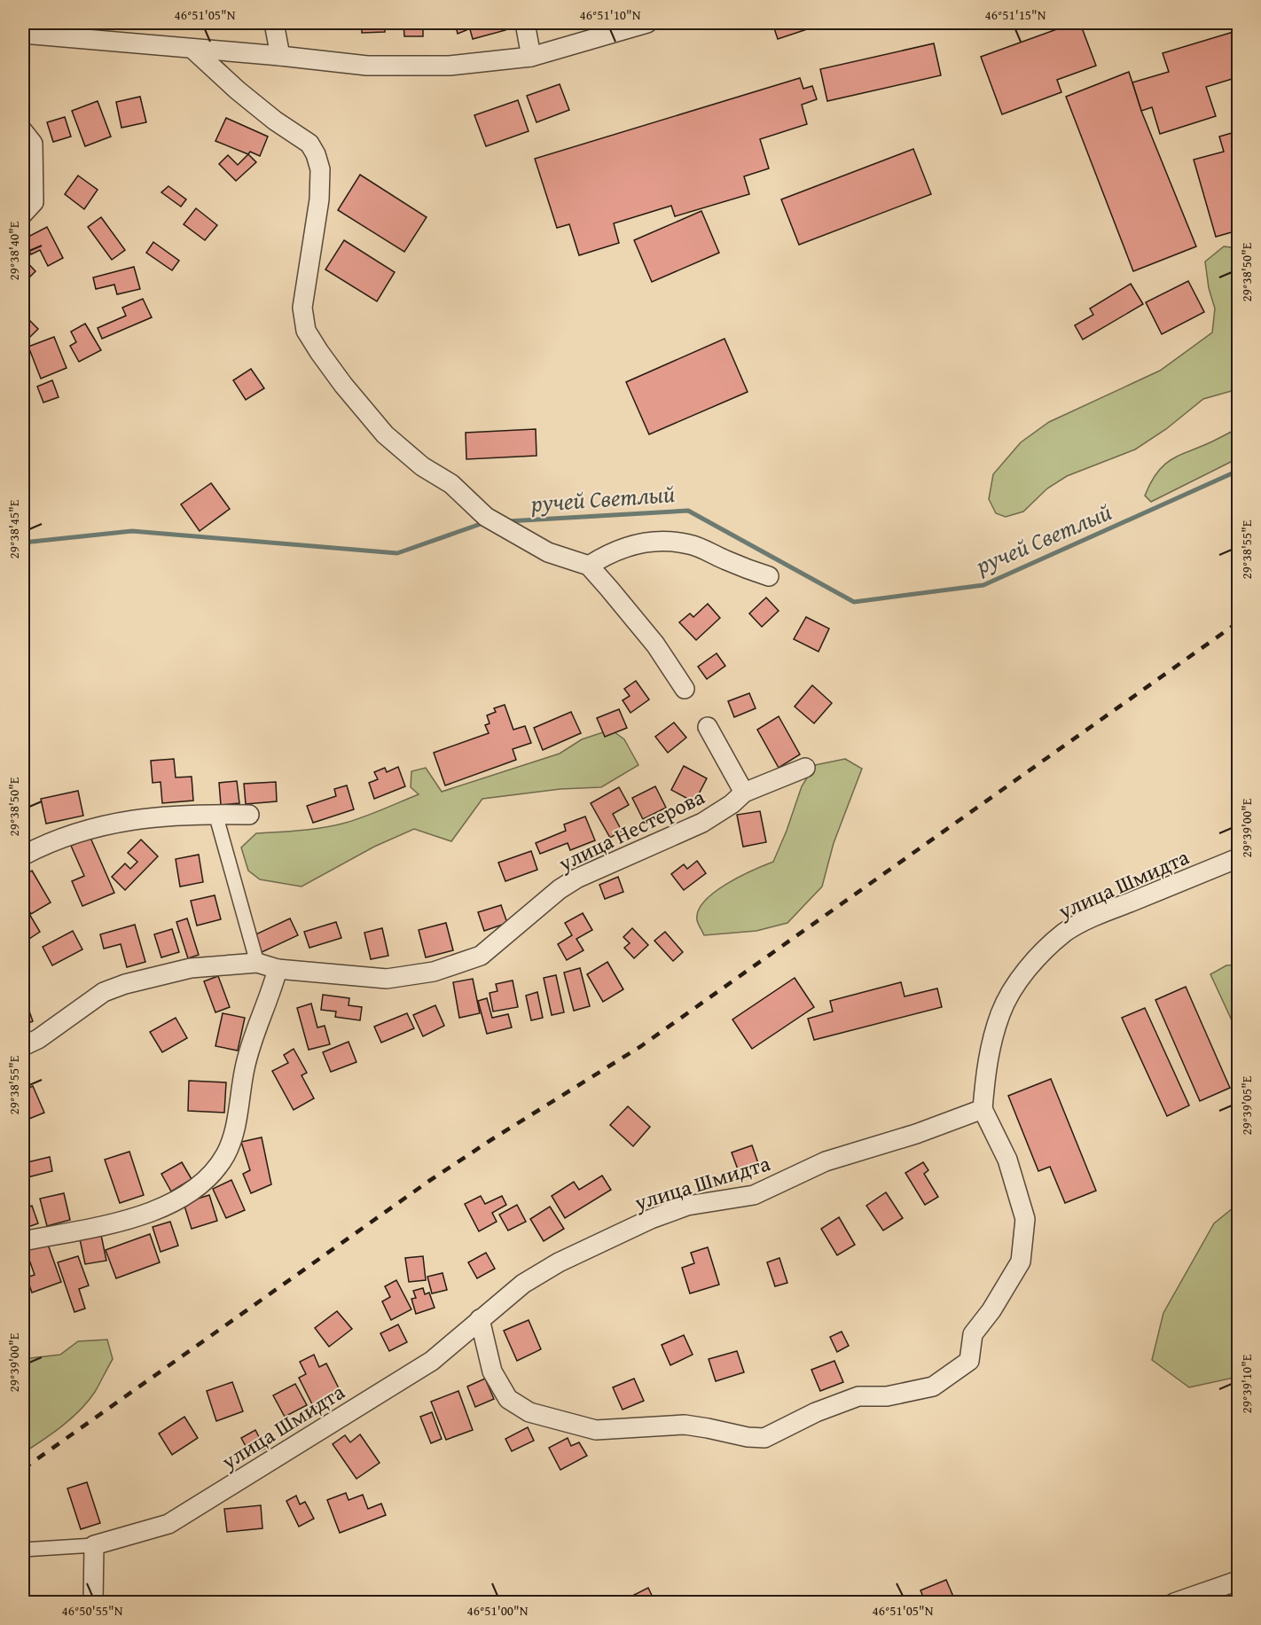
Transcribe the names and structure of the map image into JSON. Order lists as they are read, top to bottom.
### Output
{
  "streets": {
    "street": ["улица Нестерова", "улица Шмидта"]
  },
  "water": ["ручей Светлый"],
  "coordinates": [
    "46°51'05\"N",
    "46°51'10\"N",
    "46°51'15\"N",
    "29°38'40\"E",
    "29°38'50\"E",
    "29°38'45\"E",
    "29°38'55\"E",
    "29°39'00\"E",
    "29°39'05\"E",
    "29°39'10\"E",
    "46°50'55\"N",
    "46°51'00\"N"
  ]
}
